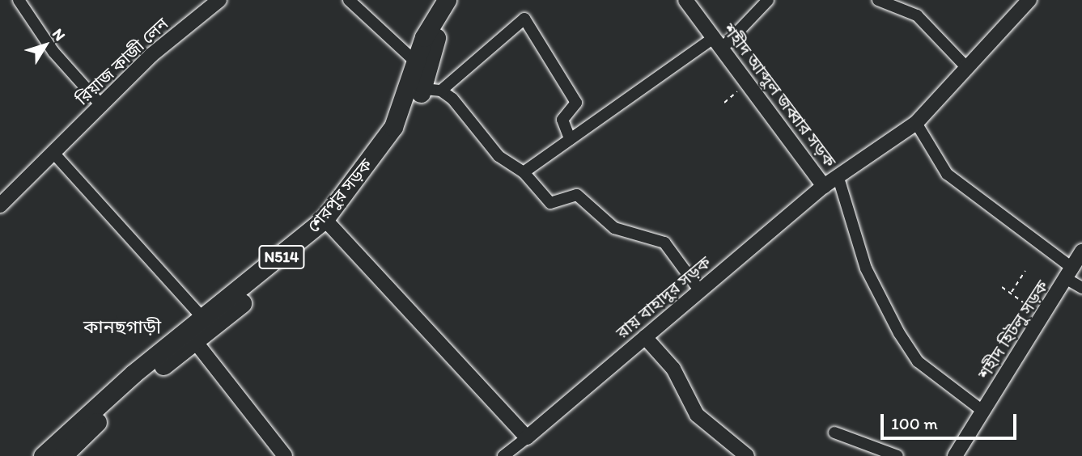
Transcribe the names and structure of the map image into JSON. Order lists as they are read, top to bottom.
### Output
{
  "streets": {
    "highway": ["শেরপুর সড়ক", "N514"],
    "street": [
      "রিয়াজ কাজী লেন",
      "শহীদ আব্দুল জব্বার সড়ক",
      "রায় বাহাদুর সড়ক",
      "শহীদ হিটলু সড়ক"
    ]
  },
  "crossings": [
    ["শহীদ আব্দুল জব্বার সড়ক", "রায় বাহাদুর সড়ক"]
  ],
  "districts": ["কানছগাড়ী"],
  "scale_bar": "100 m",
  "north": "top right"
}
